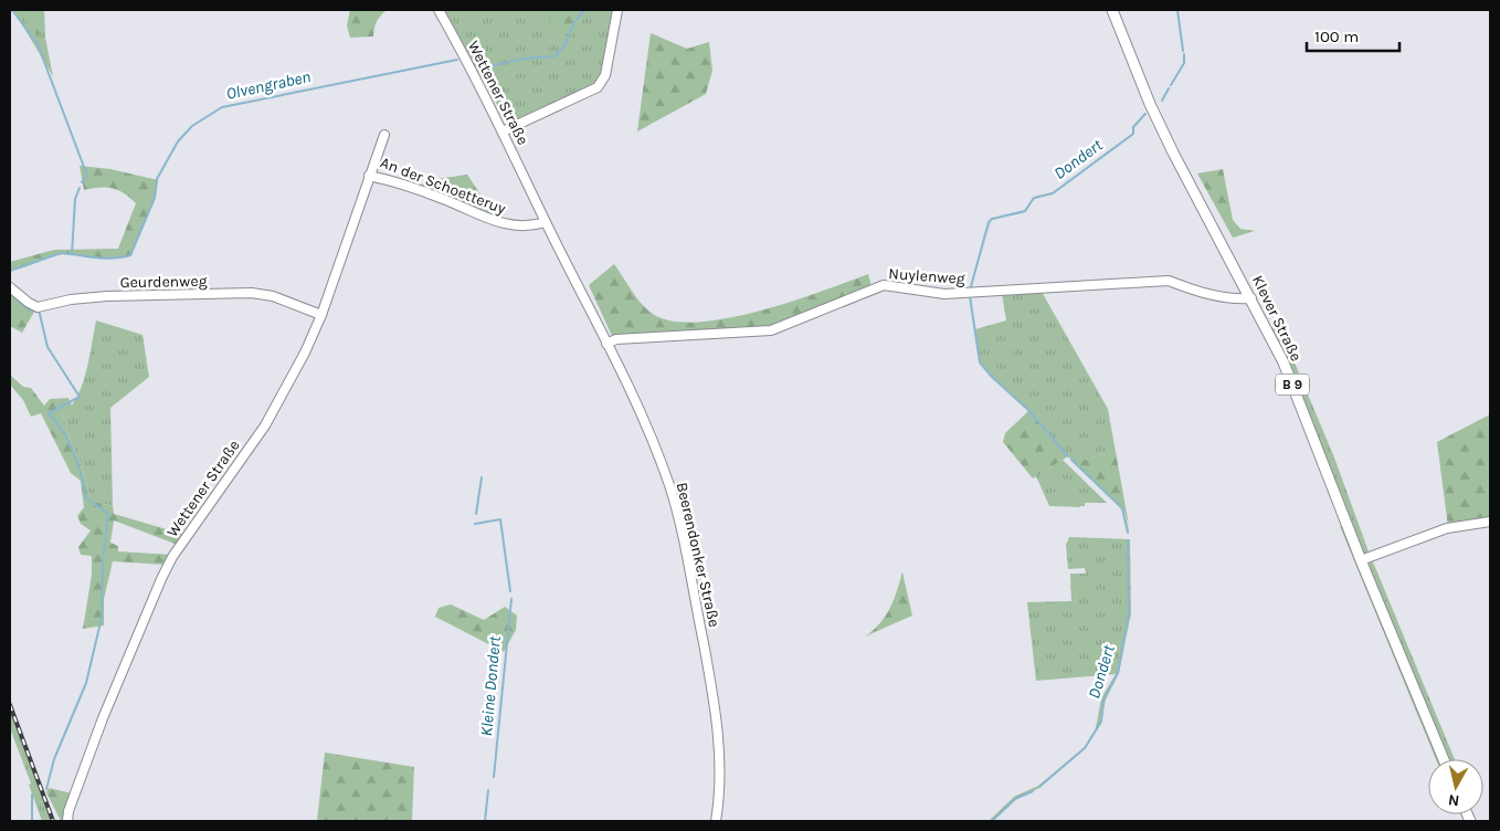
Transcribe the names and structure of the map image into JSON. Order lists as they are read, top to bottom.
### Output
{
  "streets": {
    "main road": ["Klever Straße", "B 9"],
    "street": [
      "Wettener Straße",
      "An der Schoetteruy",
      "Nuylenweg",
      "Geurdenweg",
      "Beerendonker Straße"
    ]
  },
  "crossings": [
    ["Wettener Straße", "An der Schoetteruy"],
    ["Wettener Straße", "Geurdenweg"],
    ["Wettener Straße", "Beerendonker Straße"],
    ["An der Schoetteruy", "Beerendonker Straße"],
    ["Nuylenweg", "Klever Straße"],
    ["Nuylenweg", "Beerendonker Straße"]
  ],
  "water": ["Olvengraben", "Dondert", "Kleine Dondert"],
  "scale_bar": "100 m",
  "north": "bottom"
}
